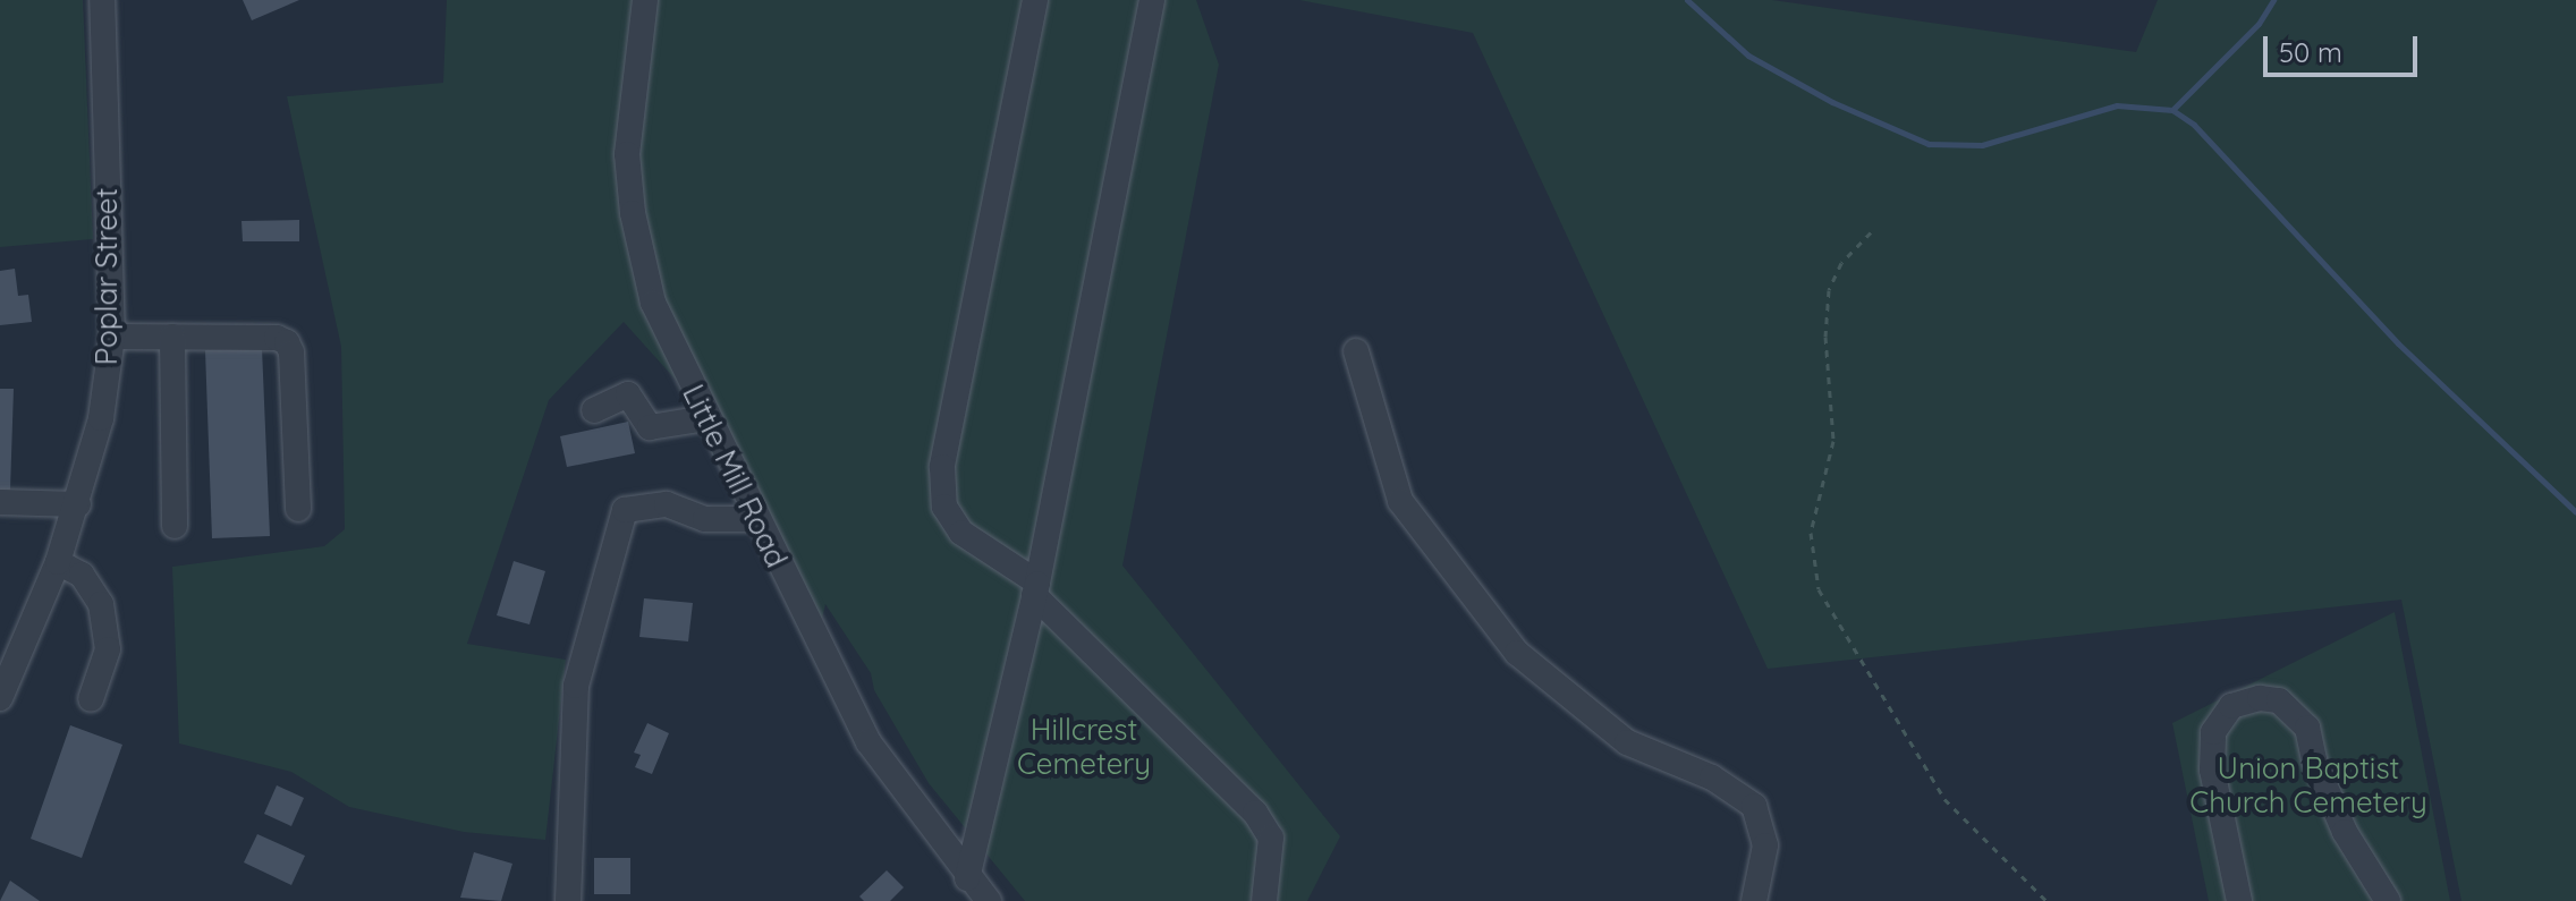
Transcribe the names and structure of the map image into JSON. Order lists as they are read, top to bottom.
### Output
{
  "streets": {
    "street": ["Poplar Street", "Little Mill Road"]
  },
  "parks": ["Hillcrest Cemetery", "Union Baptist Church Cemetery"],
  "scale_bar": "50 m"
}
